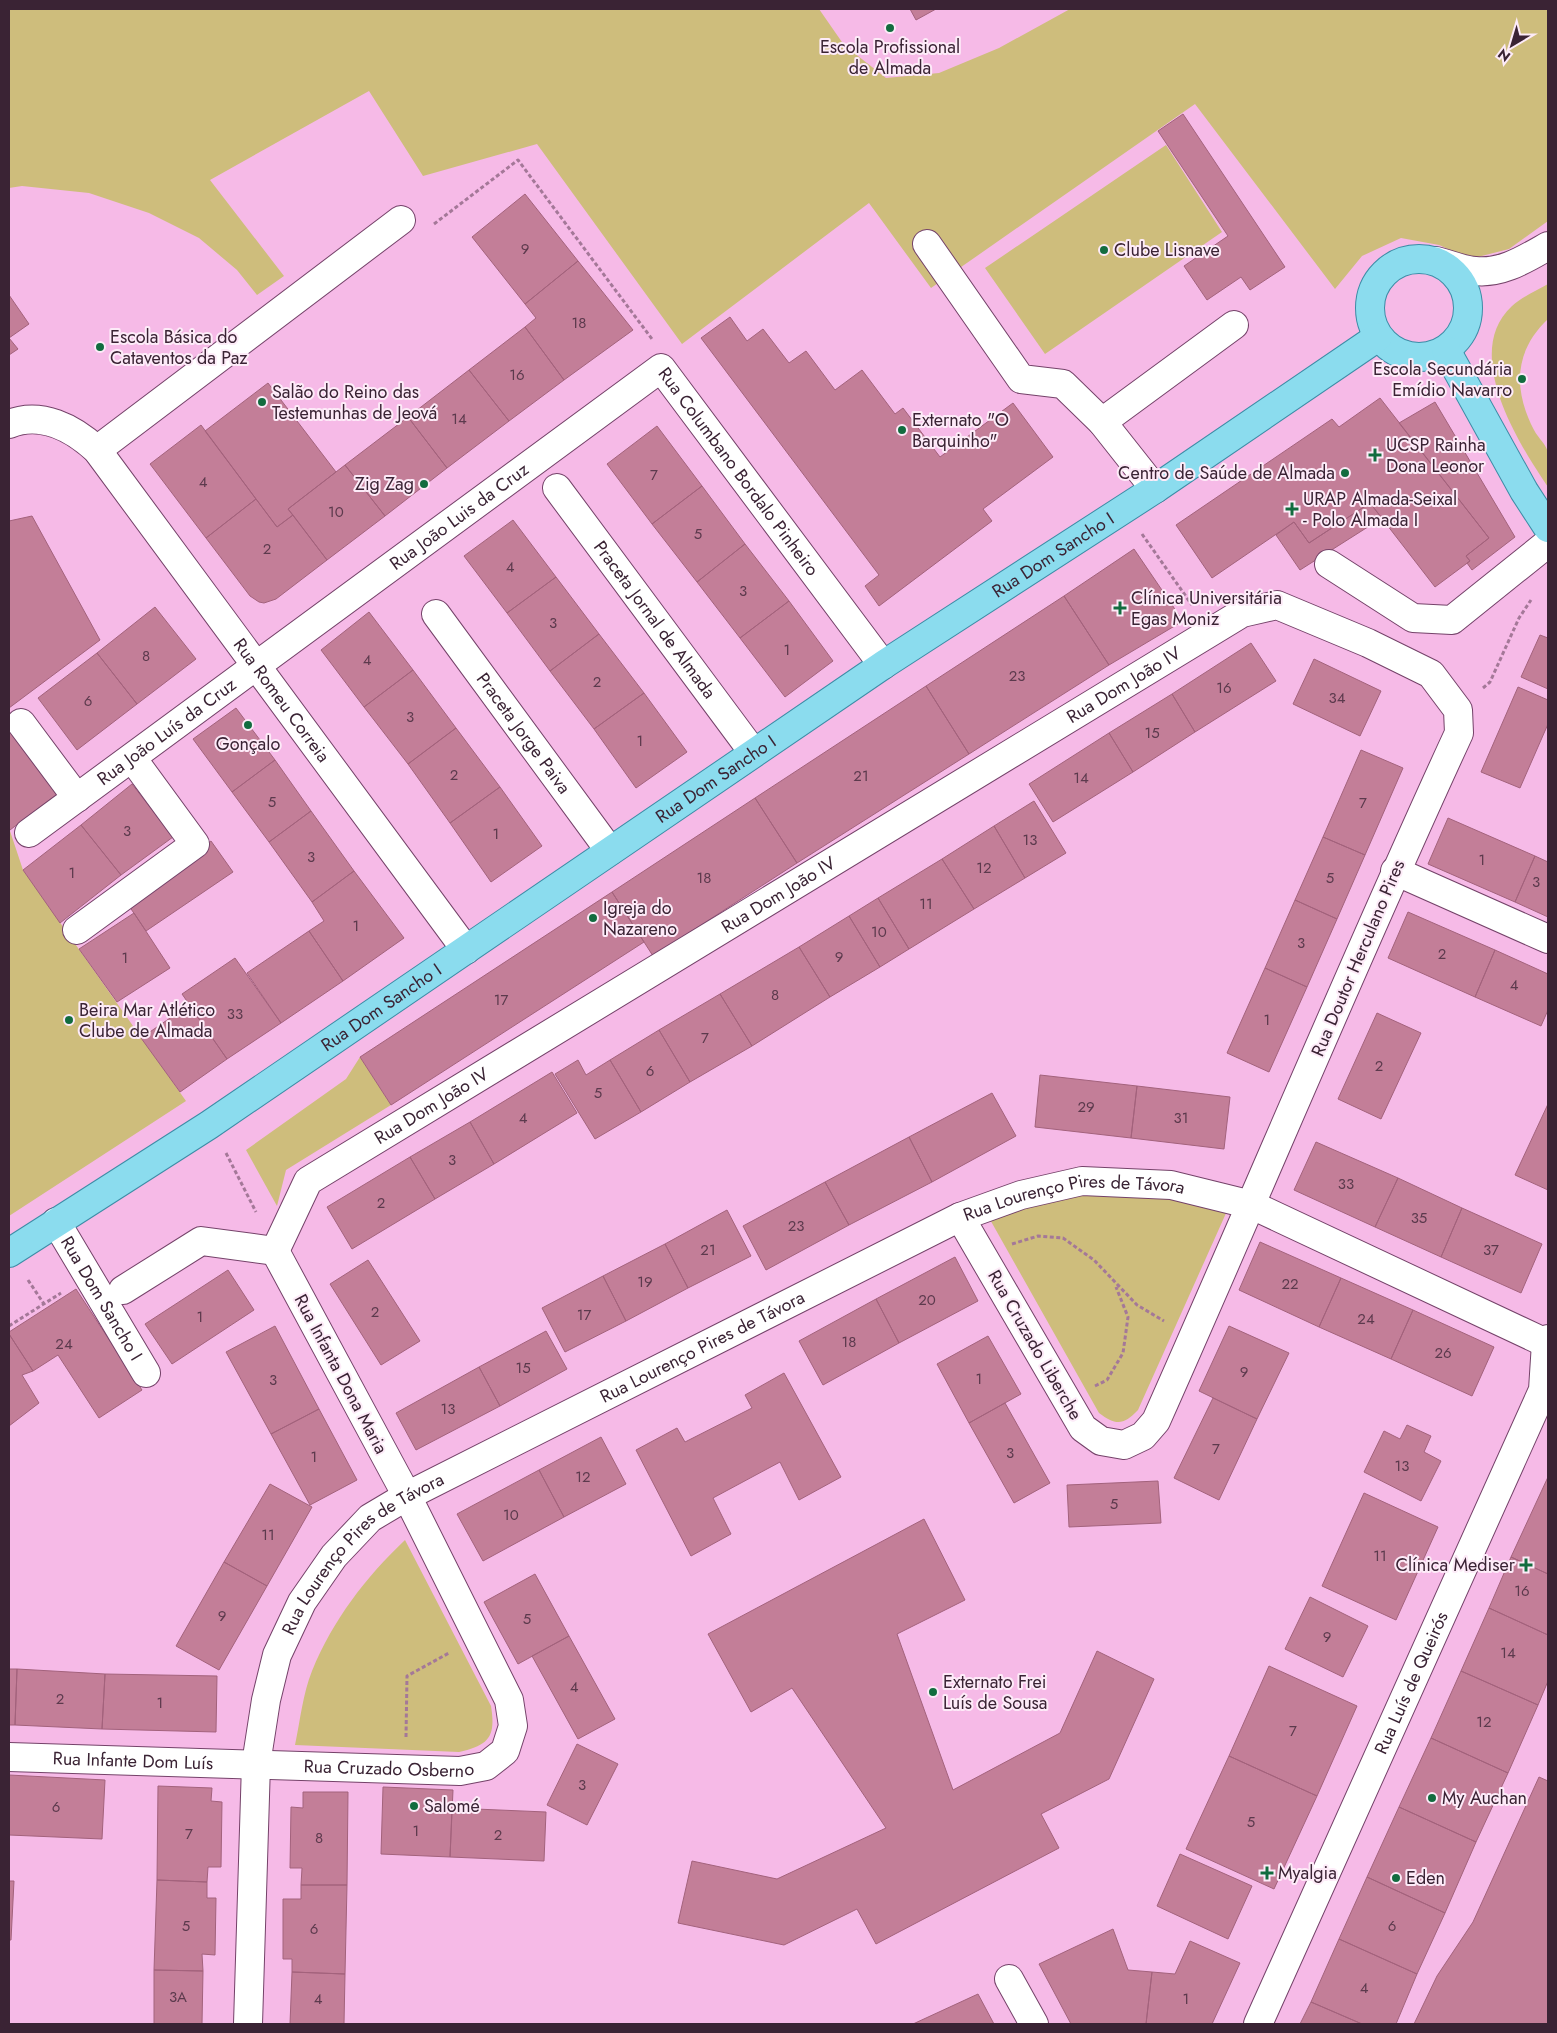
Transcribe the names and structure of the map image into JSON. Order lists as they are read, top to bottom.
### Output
{
  "streets": {
    "main road": ["Rua Dom Sancho I"],
    "street": [
      "Rua Columbano Bordalo Pinheiro",
      "Rua João Luis da Cruz",
      "Praceta Jornal de Almada",
      "Rua Dom João IV",
      "Rua Romeu Correia",
      "Rua João Luís da Cruz",
      "Praceta Jorge Paiva",
      "Rua Doutor Herculano Pires",
      "Rua Lourenço Pires de Távora",
      "Rua Cruzado Liberche",
      "Rua Infanta Dona Maria",
      "Rua Luís de Queirós",
      "Rua Infante Dom Luís",
      "Rua Cruzado Osberno"
    ]
  },
  "crossings": [
    ["Rua Columbano Bordalo Pinheiro", "Rua João Luis da Cruz"],
    ["Rua Columbano Bordalo Pinheiro", "Rua Dom Sancho I"],
    ["Rua João Luis da Cruz", "Praceta Jornal de Almada"],
    ["Rua João Luis da Cruz", "Rua Romeu Correia"],
    ["Rua João Luis da Cruz", "Rua João Luís da Cruz"],
    ["Rua Dom Sancho I", "Praceta Jornal de Almada"],
    ["Rua Dom Sancho I", "Rua Romeu Correia"],
    ["Rua Dom Sancho I", "Praceta Jorge Paiva"],
    ["Rua Dom João IV", "Rua Doutor Herculano Pires"],
    ["Rua Dom João IV", "Rua Infanta Dona Maria"],
    ["Rua Romeu Correia", "Rua João Luís da Cruz"],
    ["Rua Doutor Herculano Pires", "Rua Lourenço Pires de Távora"],
    ["Rua Doutor Herculano Pires", "Rua Cruzado Liberche"],
    ["Rua Lourenço Pires de Távora", "Rua Cruzado Liberche"],
    ["Rua Lourenço Pires de Távora", "Rua Infanta Dona Maria"],
    ["Rua Lourenço Pires de Távora", "Rua Luís de Queirós"],
    ["Rua Lourenço Pires de Távora", "Rua Infante Dom Luís"],
    ["Rua Lourenço Pires de Távora", "Rua Cruzado Osberno"],
    ["Rua Infanta Dona Maria", "Rua Cruzado Osberno"],
    ["Rua Infante Dom Luís", "Rua Cruzado Osberno"]
  ],
  "places": {
    "other": [
      "Escola Profissional de Almada",
      "Clube Lisnave",
      "Escola Básica do Cataventos da Paz",
      "Escola Secundária Emídio Navarro",
      "Salão do Reino das Testemunhas de Jeová",
      "Externato \"O Barquinho\"",
      "Centro de Saúde de Almada",
      "Zig Zag",
      "Gonçalo",
      "Igreja do Nazareno",
      "Beira Mar Atlético Clube de Almada",
      "Externato Frei Luís de Sousa",
      "My Auchan",
      "Salomé",
      "Eden"
    ],
    "health": [
      "UCSP Rainha Dona Leonor",
      "URAP Almada-Seixal - Polo Almada I",
      "Clínica Universitária Egas Moniz",
      "Clínica Mediser",
      "Myalgia"
    ]
  },
  "house_numbers": [
    "9",
    "18",
    "16",
    "14",
    "7",
    "4",
    "10",
    "5",
    "2",
    "4",
    "3",
    "3",
    "1",
    "8",
    "4",
    "23",
    "2",
    "16",
    "34",
    "6",
    "3",
    "15",
    "1",
    "2",
    "21",
    "14",
    "5",
    "7",
    "3",
    "1",
    "13",
    "3",
    "1",
    "12",
    "1",
    "18",
    "5",
    "3",
    "11",
    "1",
    "10",
    "3",
    "2",
    "9",
    "1",
    "4",
    "8",
    "17",
    "33",
    "1",
    "7",
    "2",
    "6",
    "5",
    "29",
    "4",
    "31",
    "3",
    "33",
    "2",
    "35",
    "23",
    "21",
    "37",
    "19",
    "22",
    "20",
    "2",
    "17",
    "1",
    "24",
    "18",
    "24",
    "26",
    "15",
    "9",
    "1",
    "3",
    "13",
    "7",
    "3",
    "1",
    "13",
    "12",
    "5",
    "10",
    "11",
    "11",
    "16",
    "9",
    "5",
    "9",
    "14",
    "4",
    "2",
    "1",
    "12",
    "7",
    "3",
    "6",
    "5",
    "1",
    "7",
    "2",
    "8",
    "5",
    "6",
    "6",
    "4",
    "3A",
    "4",
    "1"
  ],
  "north": "bottom left"
}
